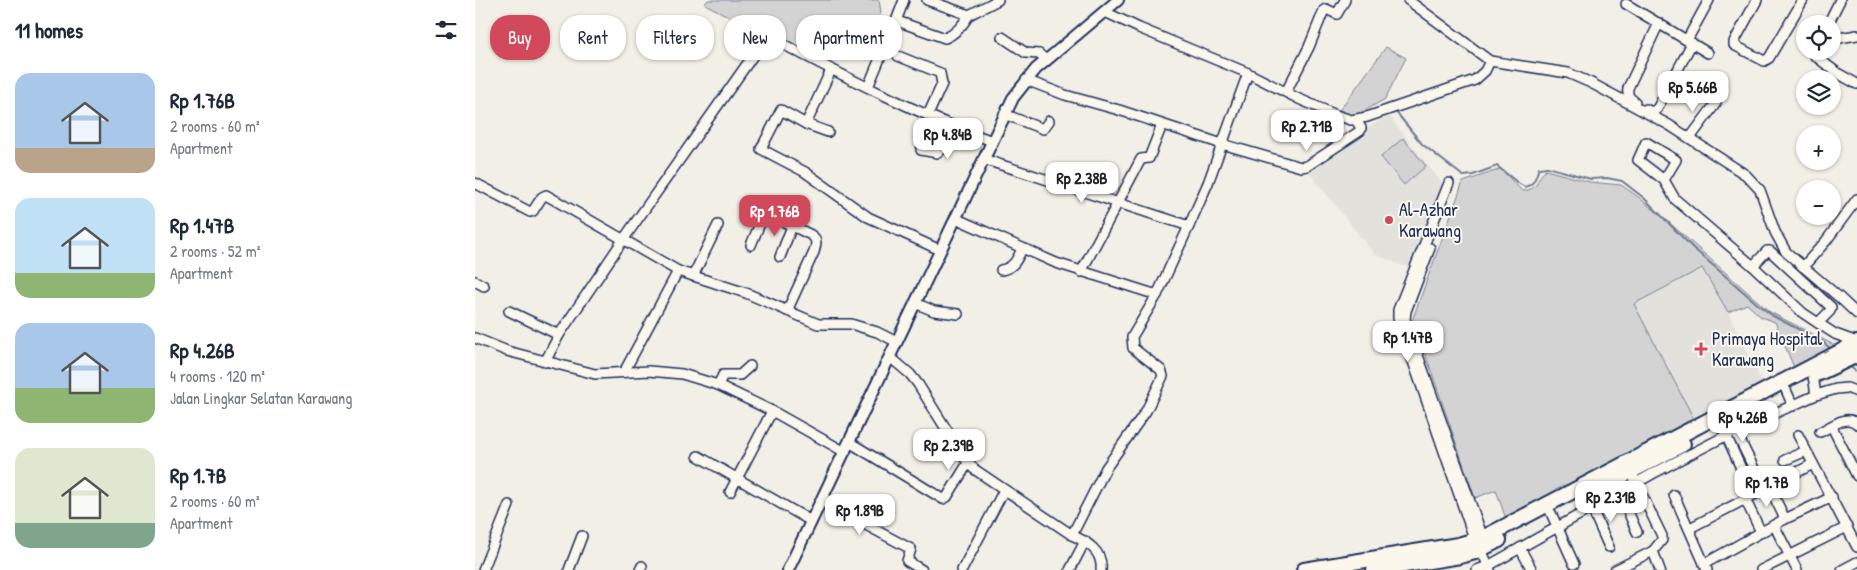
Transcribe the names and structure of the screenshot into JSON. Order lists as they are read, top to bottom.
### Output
{
  "places": {
    "other": ["Al-Azhar Karawang"],
    "health": ["Primaya Hospital Karawang"]
  },
  "page": {
    "heading": "11 homes",
    "map_buttons": ["+", "−"],
    "chip": [
      "Buy",
      "Rent",
      "Filters",
      "New",
      "Apartment"
    ],
    "list": [
      {
        "name": "Rp 1.76B",
        "note": "2 rooms · 60 m² · Apartment"
      },
      {
        "name": "Rp 1.47B",
        "note": "2 rooms · 52 m² · Apartment"
      },
      {
        "name": "Rp 4.26B",
        "note": "4 rooms · 120 m² · Jalan Lingkar Selatan Karawang"
      },
      {
        "name": "Rp 1.7B",
        "note": "2 rooms · 60 m² · Apartment"
      }
    ],
    "price": [
      "Rp 5.66B",
      "Rp 2.71B",
      "Rp 4.84B",
      "Rp 2.38B",
      "Rp 1.76B",
      "Rp 1.47B",
      "Rp 4.26B",
      "Rp 2.39B",
      "Rp 1.7B",
      "Rp 2.31B",
      "Rp 1.89B"
    ]
  }
}
